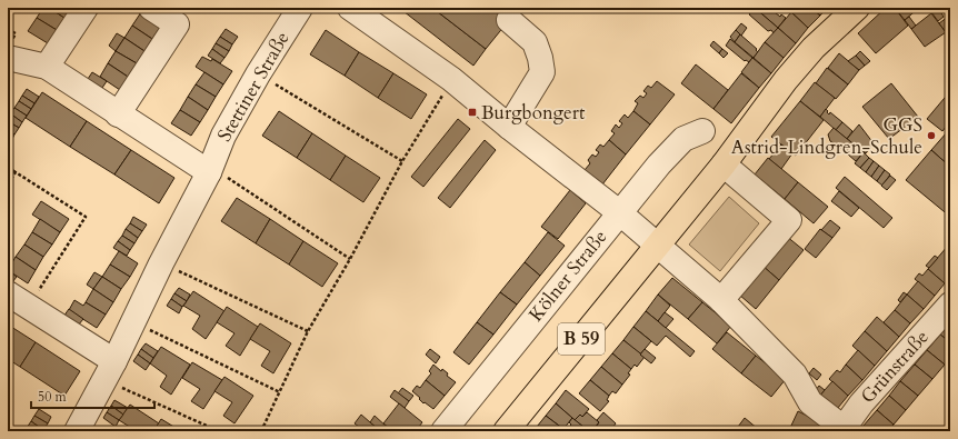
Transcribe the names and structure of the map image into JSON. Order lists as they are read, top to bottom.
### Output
{
  "streets": {
    "main road": ["B 59"],
    "street": ["Stettiner Straße", "Kölner Straße", "Grünstraße"]
  },
  "places": {
    "transit": ["Burgbongert"],
    "other": ["GGS Astrid-Lindgren-Schule"]
  },
  "scale_bar": "50 m"
}
